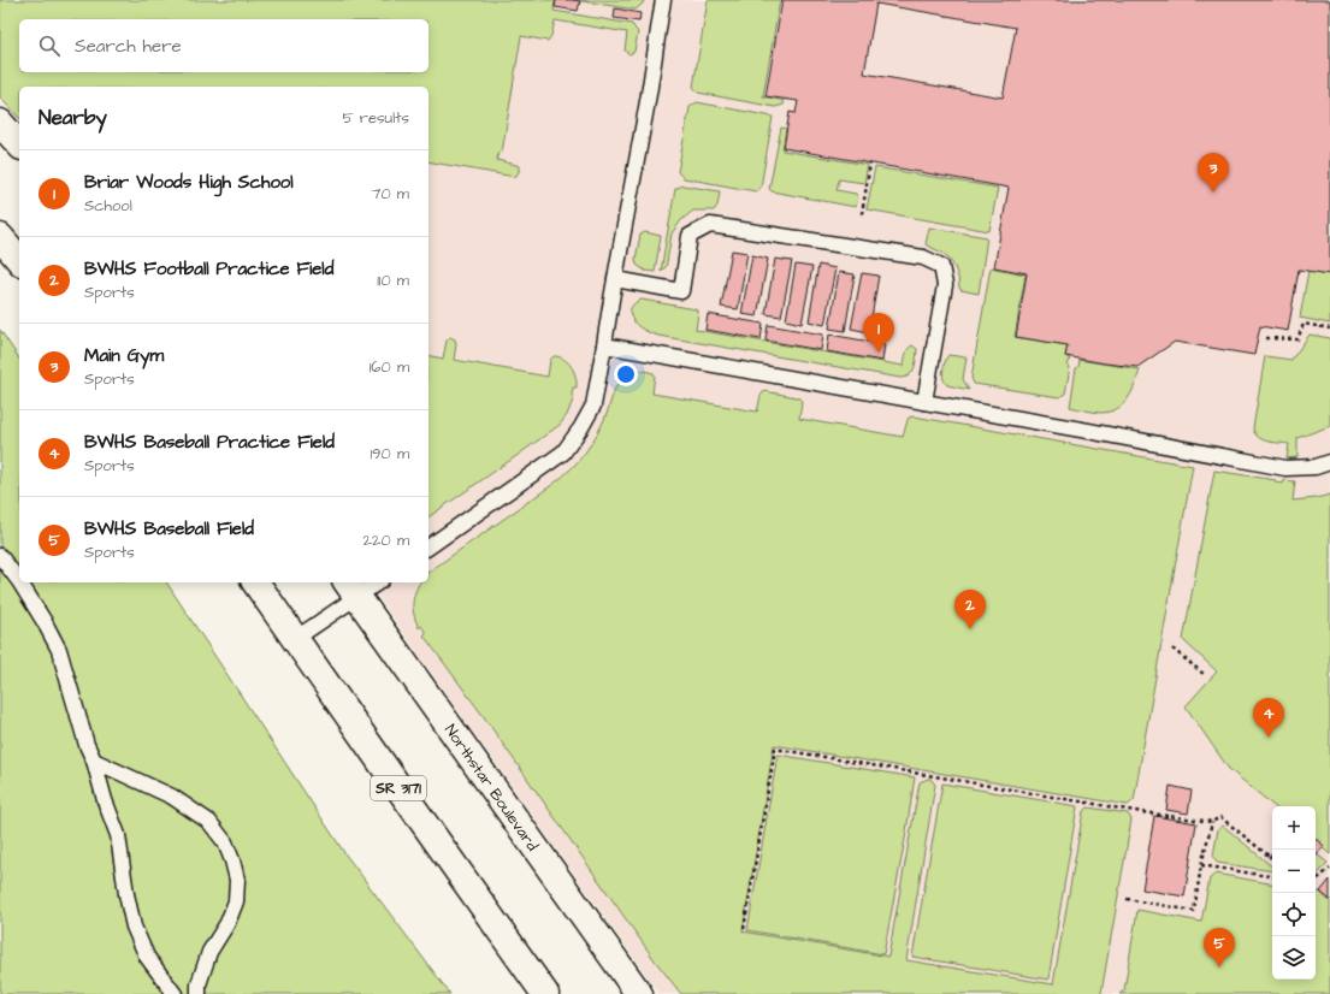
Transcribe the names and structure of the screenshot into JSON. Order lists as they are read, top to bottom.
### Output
{
  "streets": {
    "main road": ["Northstar Boulevard", "SR 3171"]
  },
  "page": {
    "search": "Search here",
    "heading": ["Nearby", "5 results"],
    "list": [
      {
        "mark": "1",
        "name": "Briar Woods High School",
        "note": "School",
        "value": "70 m"
      },
      {
        "mark": "2",
        "name": "BWHS Football Practice Field",
        "note": "Sports",
        "value": "110 m"
      },
      {
        "mark": "3",
        "name": "Main Gym",
        "note": "Sports",
        "value": "160 m"
      },
      {
        "mark": "4",
        "name": "BWHS Baseball Practice Field",
        "note": "Sports",
        "value": "190 m"
      },
      {
        "mark": "5",
        "name": "BWHS Baseball Field",
        "note": "Sports",
        "value": "220 m"
      }
    ],
    "pins": [
      "3",
      "1",
      "2",
      "4",
      "5"
    ],
    "map_buttons": ["+", "−"]
  }
}
